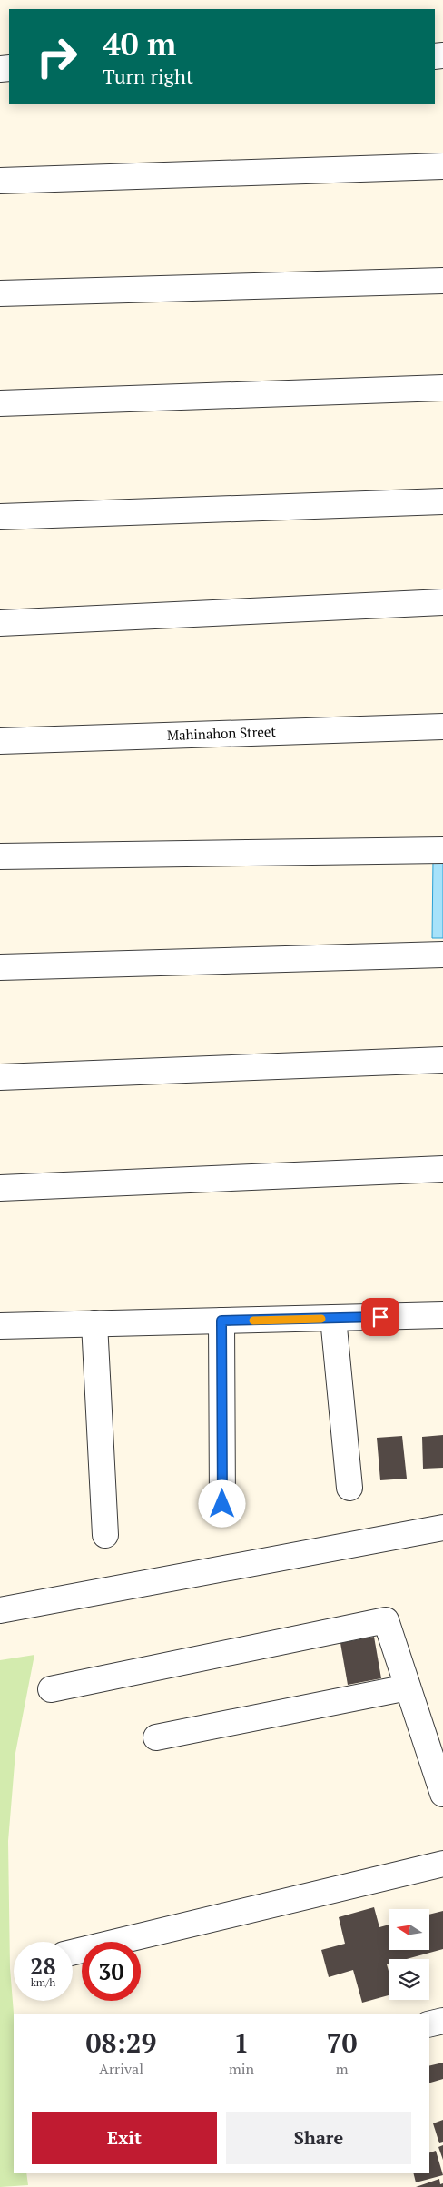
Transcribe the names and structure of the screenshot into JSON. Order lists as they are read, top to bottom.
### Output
{
  "streets": {
    "street": ["Mahinahon Street"]
  },
  "north": "left",
  "page": {
    "turn": ["40 m", "Turn right"],
    "speed": "28 km/h",
    "limit": "30",
    "eta": [
      "08:29",
      "Arrival",
      "1",
      "min",
      "70",
      "m"
    ],
    "buttons": ["Exit", "Share"]
  }
}
